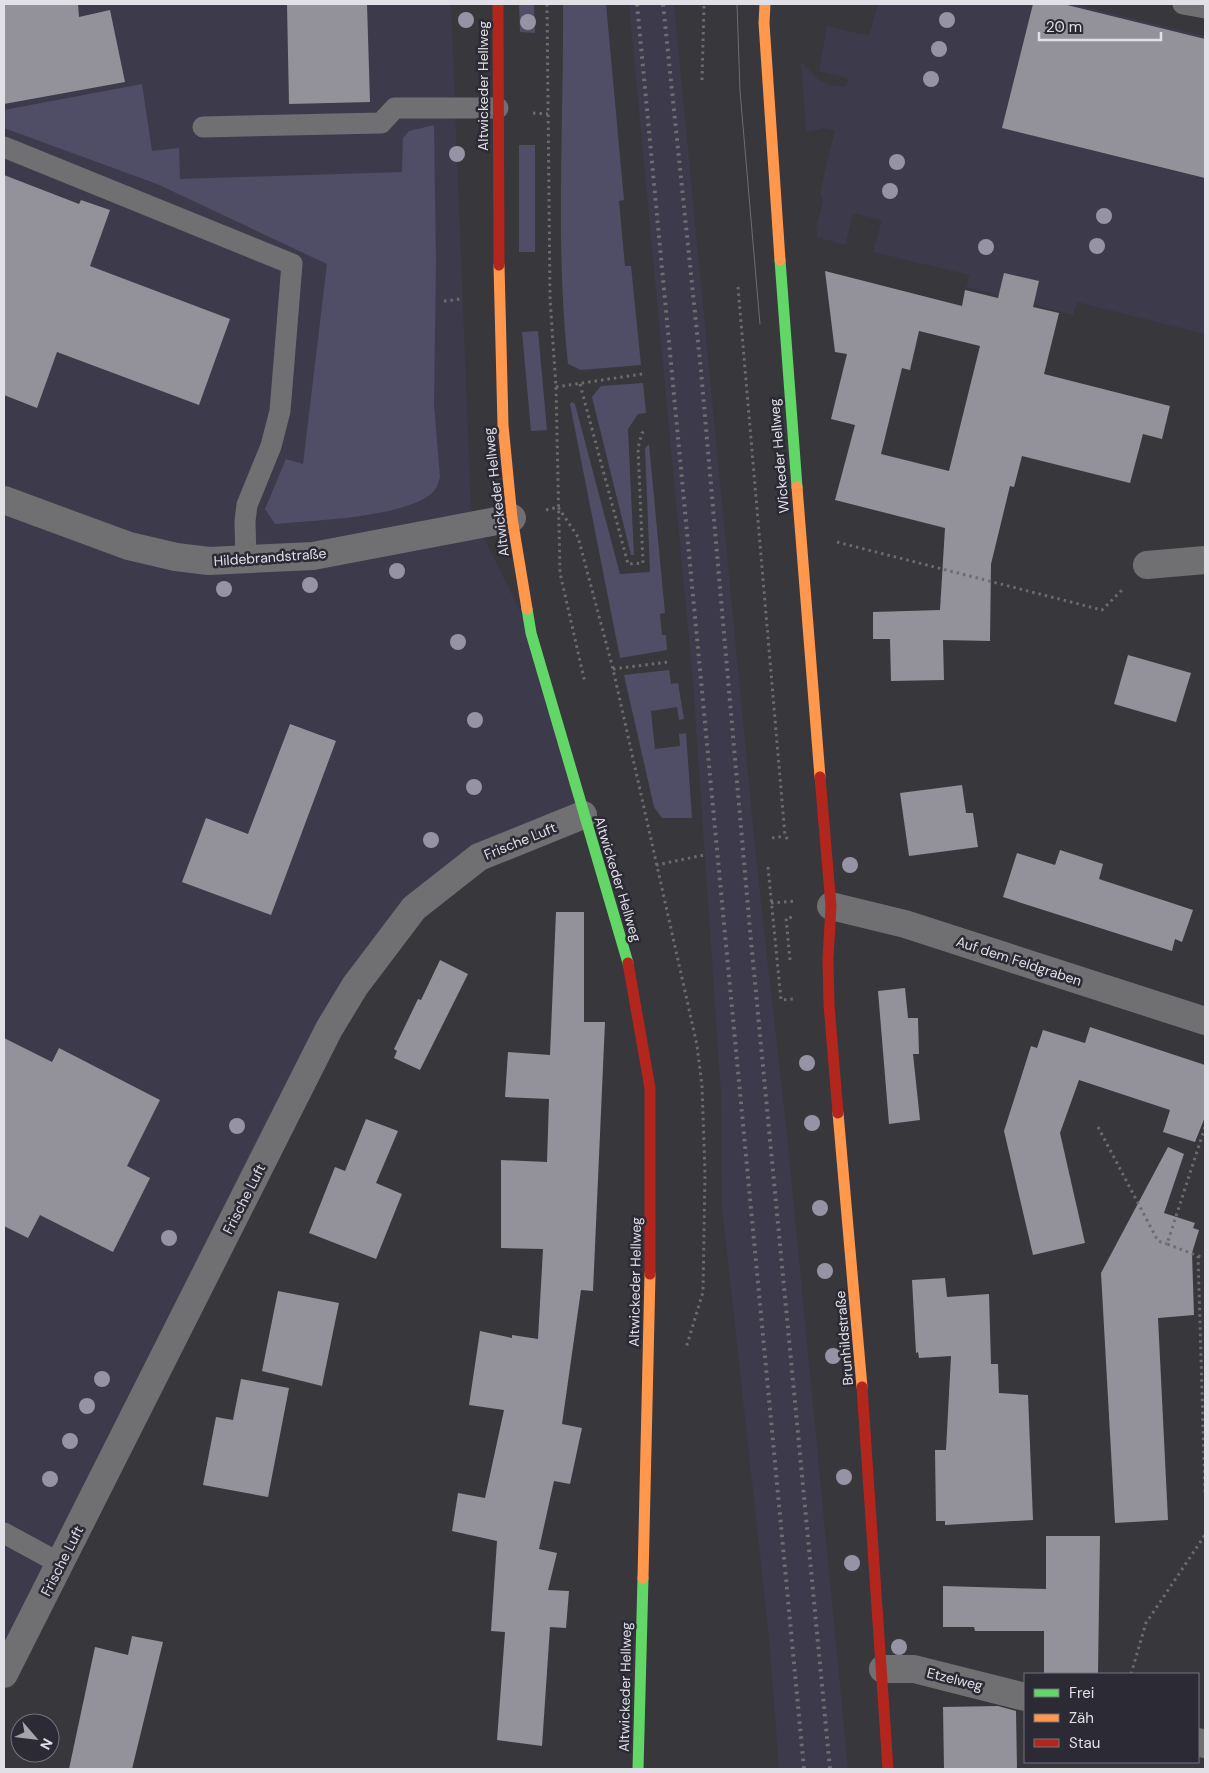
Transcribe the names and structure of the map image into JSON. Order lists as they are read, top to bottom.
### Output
{
  "streets": {
    "main road": ["Altwickeder Hellweg", "Wickeder Hellweg", "Brunhildstraße"],
    "street": [
      "Hildebrandstraße",
      "Frische Luft",
      "Auf dem Feldgraben",
      "Etzelweg"
    ]
  },
  "crossings": [
    ["Altwickeder Hellweg", "Hildebrandstraße"],
    ["Altwickeder Hellweg", "Frische Luft"],
    ["Wickeder Hellweg", "Auf dem Feldgraben"],
    ["Wickeder Hellweg", "Brunhildstraße"],
    ["Auf dem Feldgraben", "Brunhildstraße"],
    ["Brunhildstraße", "Etzelweg"]
  ],
  "legend": ["Frei", "Zäh", "Stau"],
  "scale_bar": "20 m",
  "north": "bottom right"
}
